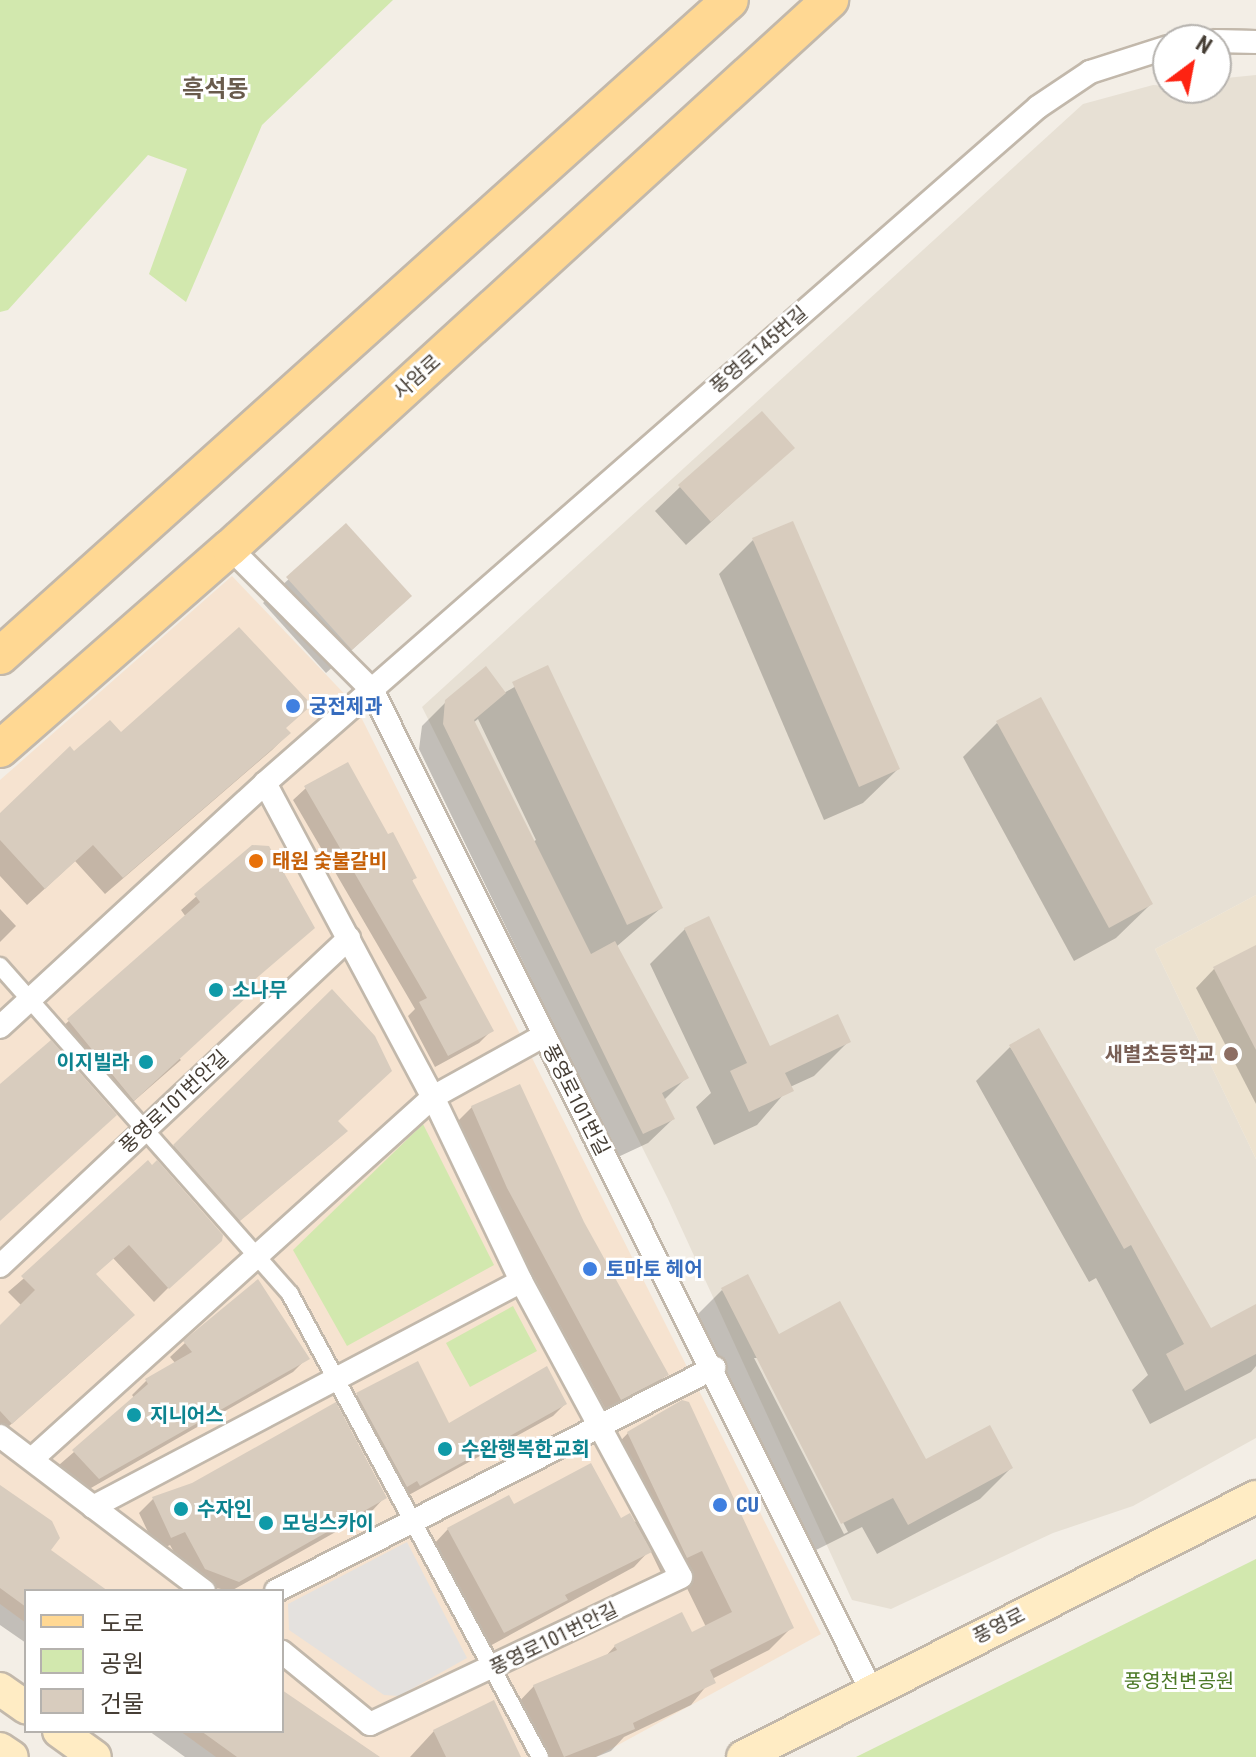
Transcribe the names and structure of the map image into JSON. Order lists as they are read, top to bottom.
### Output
{
  "streets": {
    "main road": ["사암로", "풍영로"],
    "street": ["풍영로145번길", "풍영로101번길", "풍영로101번안길"]
  },
  "crossings": [
    ["풍영로145번길", "풍영로101번길"],
    ["사암로", "풍영로101번길"],
    ["풍영로101번길", "풍영로"]
  ],
  "districts": ["흑석동"],
  "parks": ["풍영천변공원"],
  "places": [
    "궁전제과",
    "태원 숯불갈비",
    "소나무",
    "새별초등학교",
    "이지빌라",
    "토마토 헤어",
    "지니어스",
    "수완행복한교회",
    "CU",
    "수자인",
    "모닝스카이"
  ],
  "legend": ["도로", "공원", "건물"],
  "north": "top right"
}
